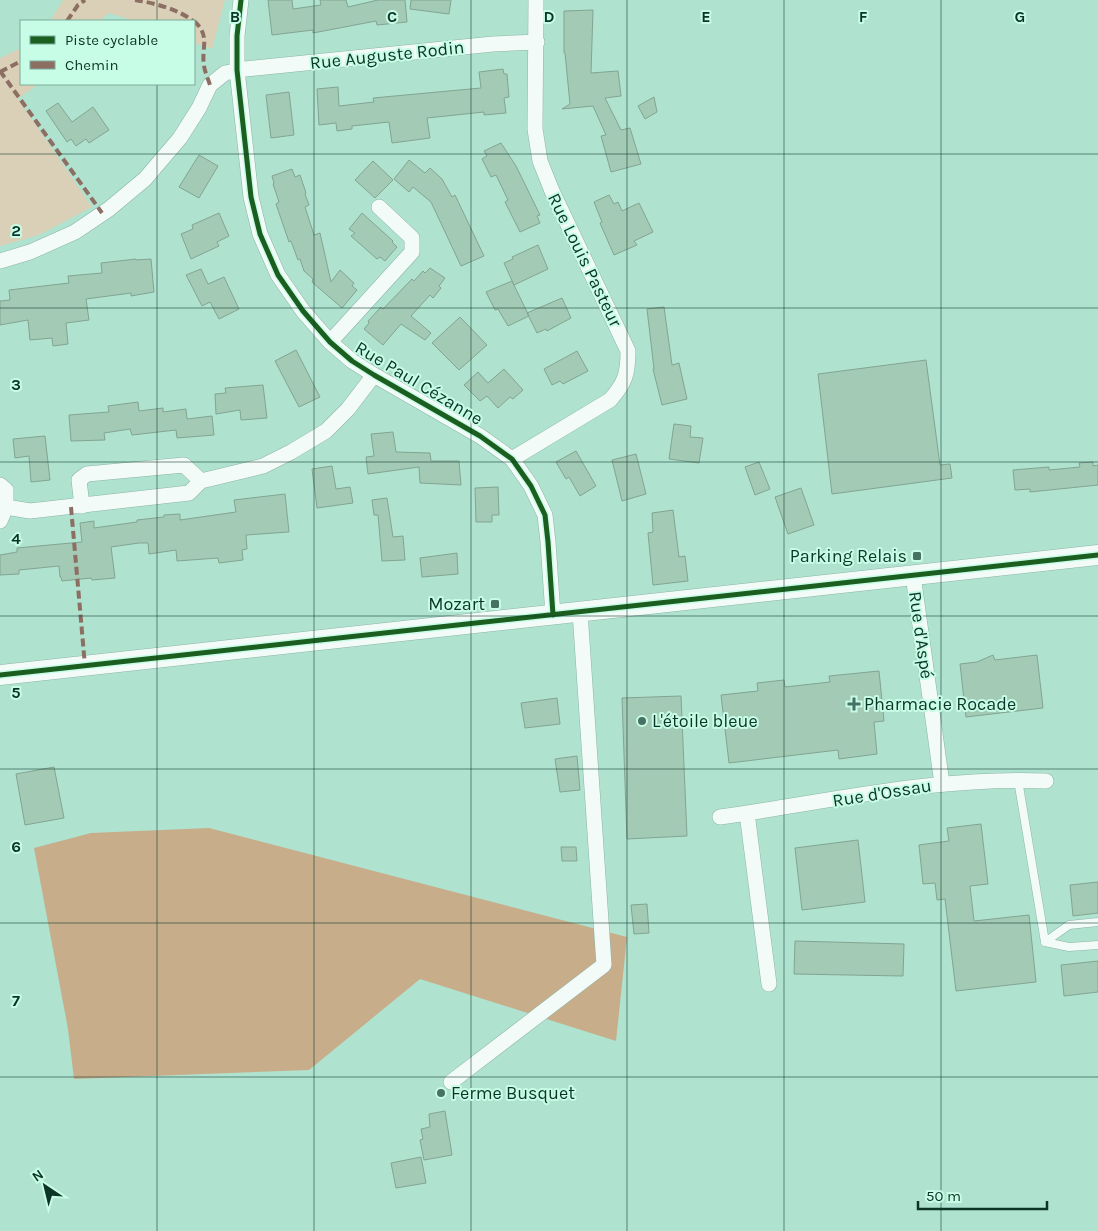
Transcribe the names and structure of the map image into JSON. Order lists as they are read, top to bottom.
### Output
{
  "streets": {
    "street": [
      "Rue Auguste Rodin",
      "Rue Louis Pasteur",
      "Rue Paul Cézanne",
      "Rue d'Aspé",
      "Rue d'Ossau"
    ]
  },
  "crossings": [
    ["Rue Auguste Rodin", "Rue Louis Pasteur"],
    ["Rue Auguste Rodin", "Rue Paul Cézanne"],
    ["Rue Louis Pasteur", "Rue Paul Cézanne"],
    ["Rue d'Aspé", "Rue d'Ossau"]
  ],
  "places": {
    "transit": ["Parking Relais", "Mozart"],
    "health": ["Pharmacie Rocade"],
    "other": ["L'étoile bleue", "Ferme Busquet"]
  },
  "legend": ["Piste cyclable", "Chemin"],
  "scale_bar": "50 m",
  "north": "top left",
  "grid": {
    "columns": [
      "B",
      "C",
      "D",
      "E",
      "F",
      "G"
    ],
    "rows": [
      "2",
      "3",
      "4",
      "5",
      "6",
      "7"
    ]
  }
}
